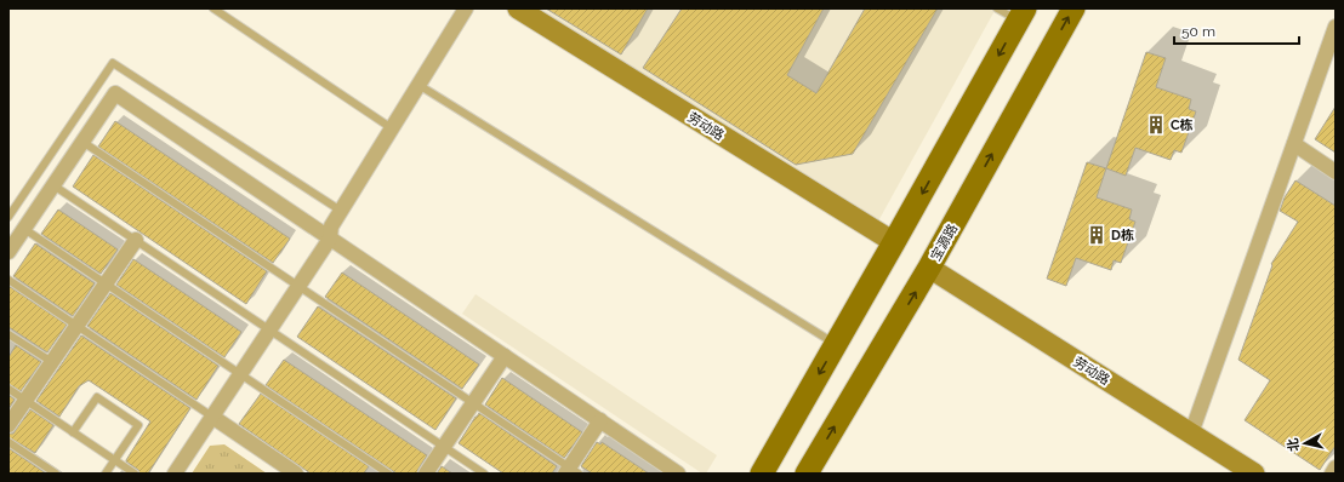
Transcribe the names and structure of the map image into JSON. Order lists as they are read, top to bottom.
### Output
{
  "streets": {
    "main road": ["宝源路"],
    "street": ["劳动路"]
  },
  "crossings": [
    ["劳动路", "宝源路"]
  ],
  "places": {
    "building": ["C栋", "D栋"]
  },
  "scale_bar": "50 m",
  "north": "left"
}
